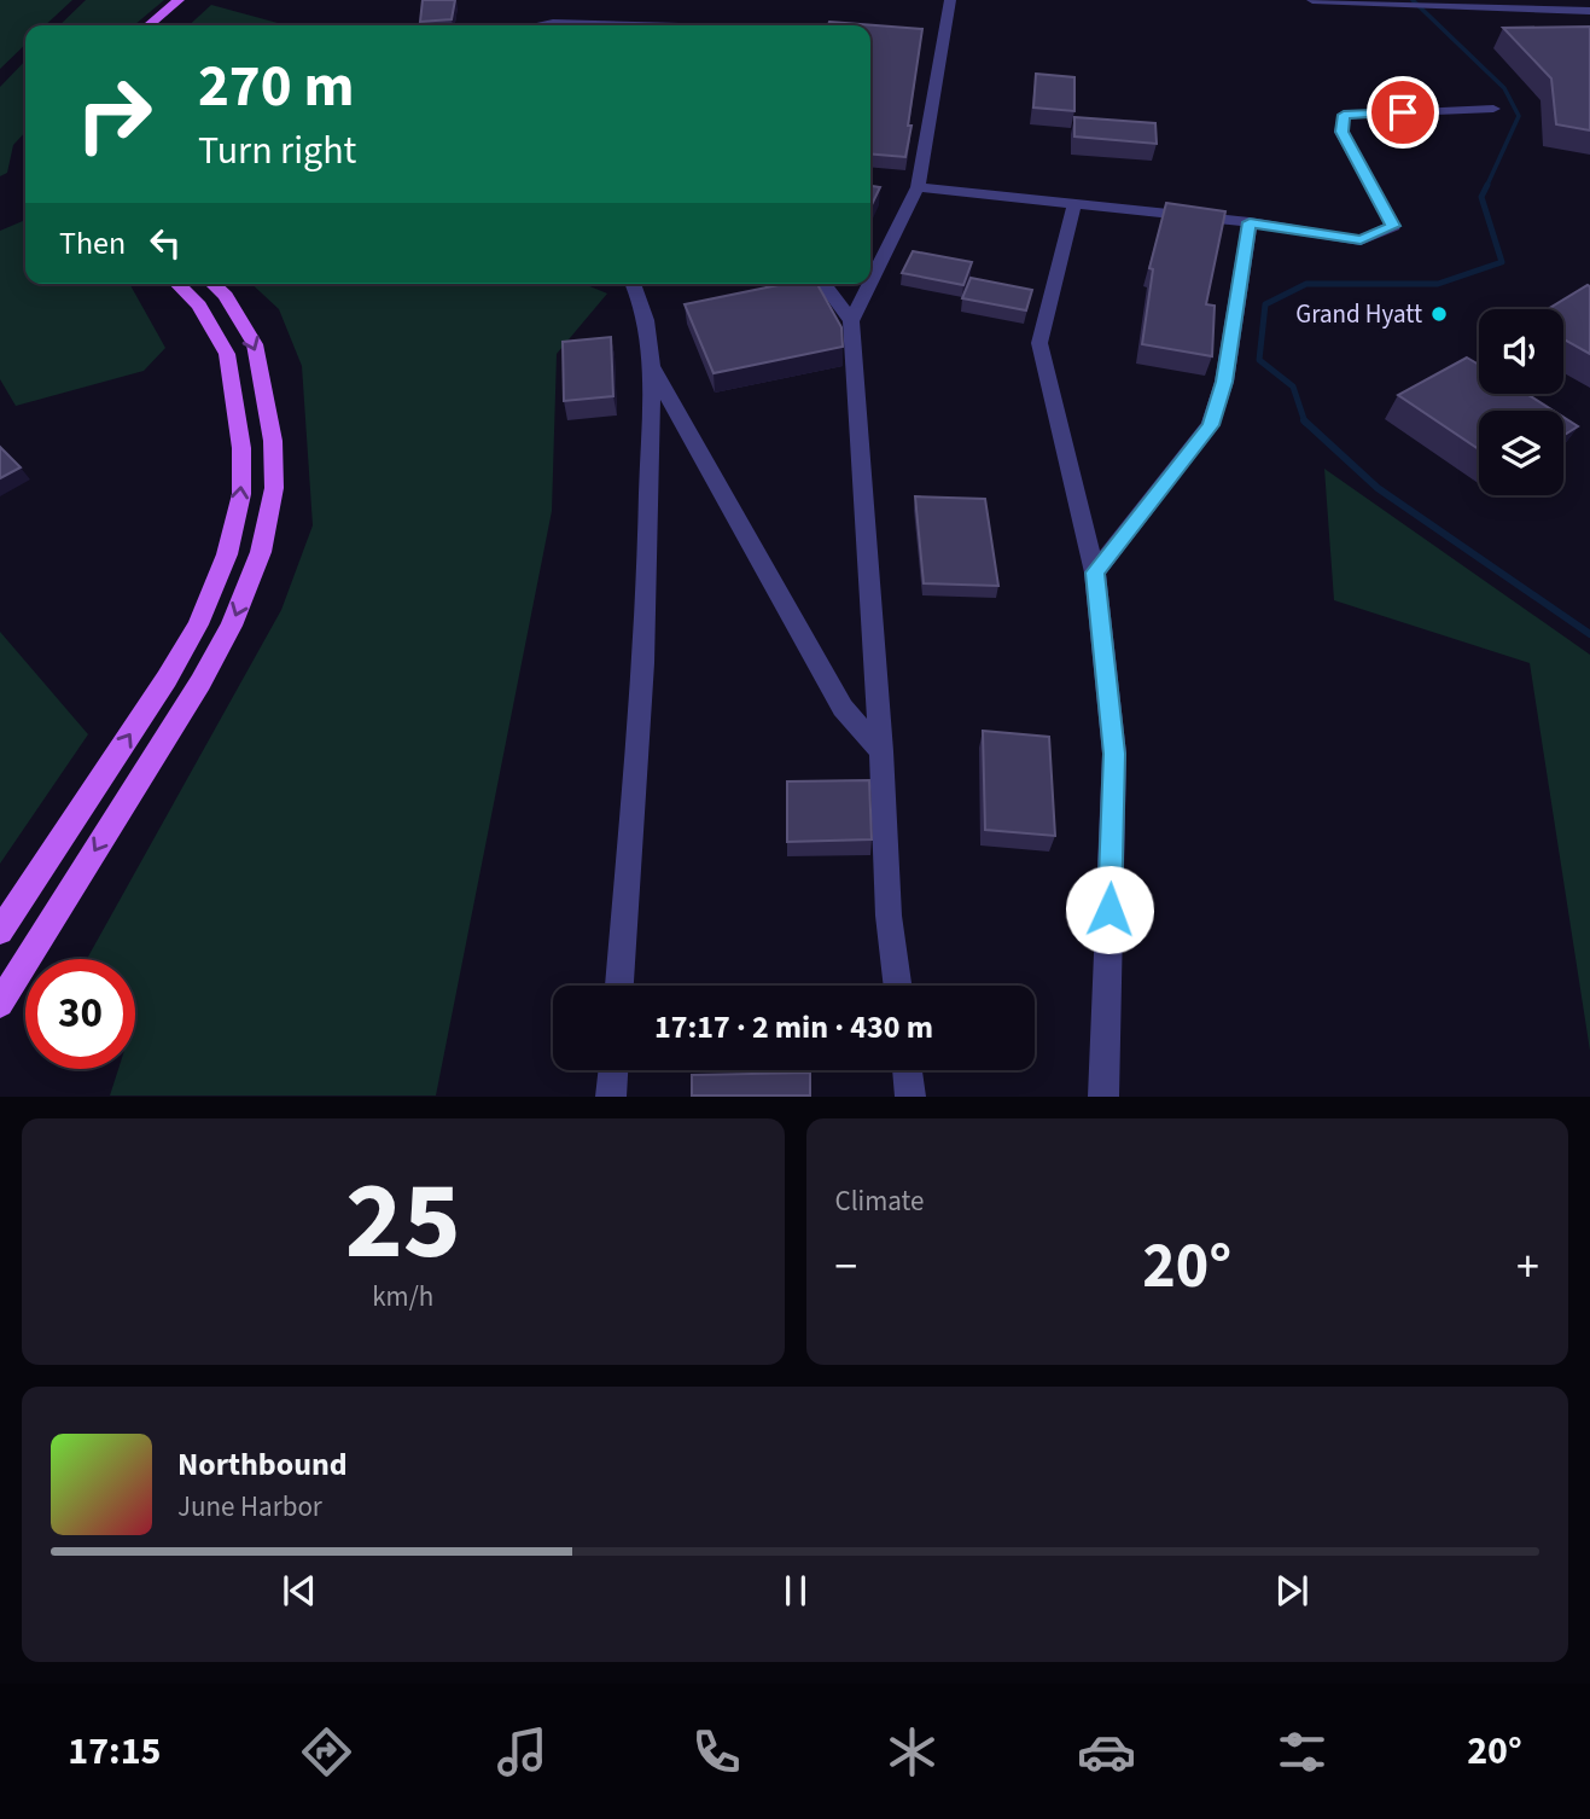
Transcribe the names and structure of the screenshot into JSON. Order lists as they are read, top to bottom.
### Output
{
  "places": ["Grand Hyatt"],
  "page": {
    "turn": ["270 m", "Turn right"],
    "then": "Then",
    "limit": "30",
    "trip": "17:17 · 2 min · 430 m",
    "tile": [
      ["25", "km/h"],
      "Climate"
    ],
    "heat": ["−", "20°", "+"],
    "song": ["Northbound", "June Harbor"],
    "tabs": ["17:15", "20°"]
  }
}
